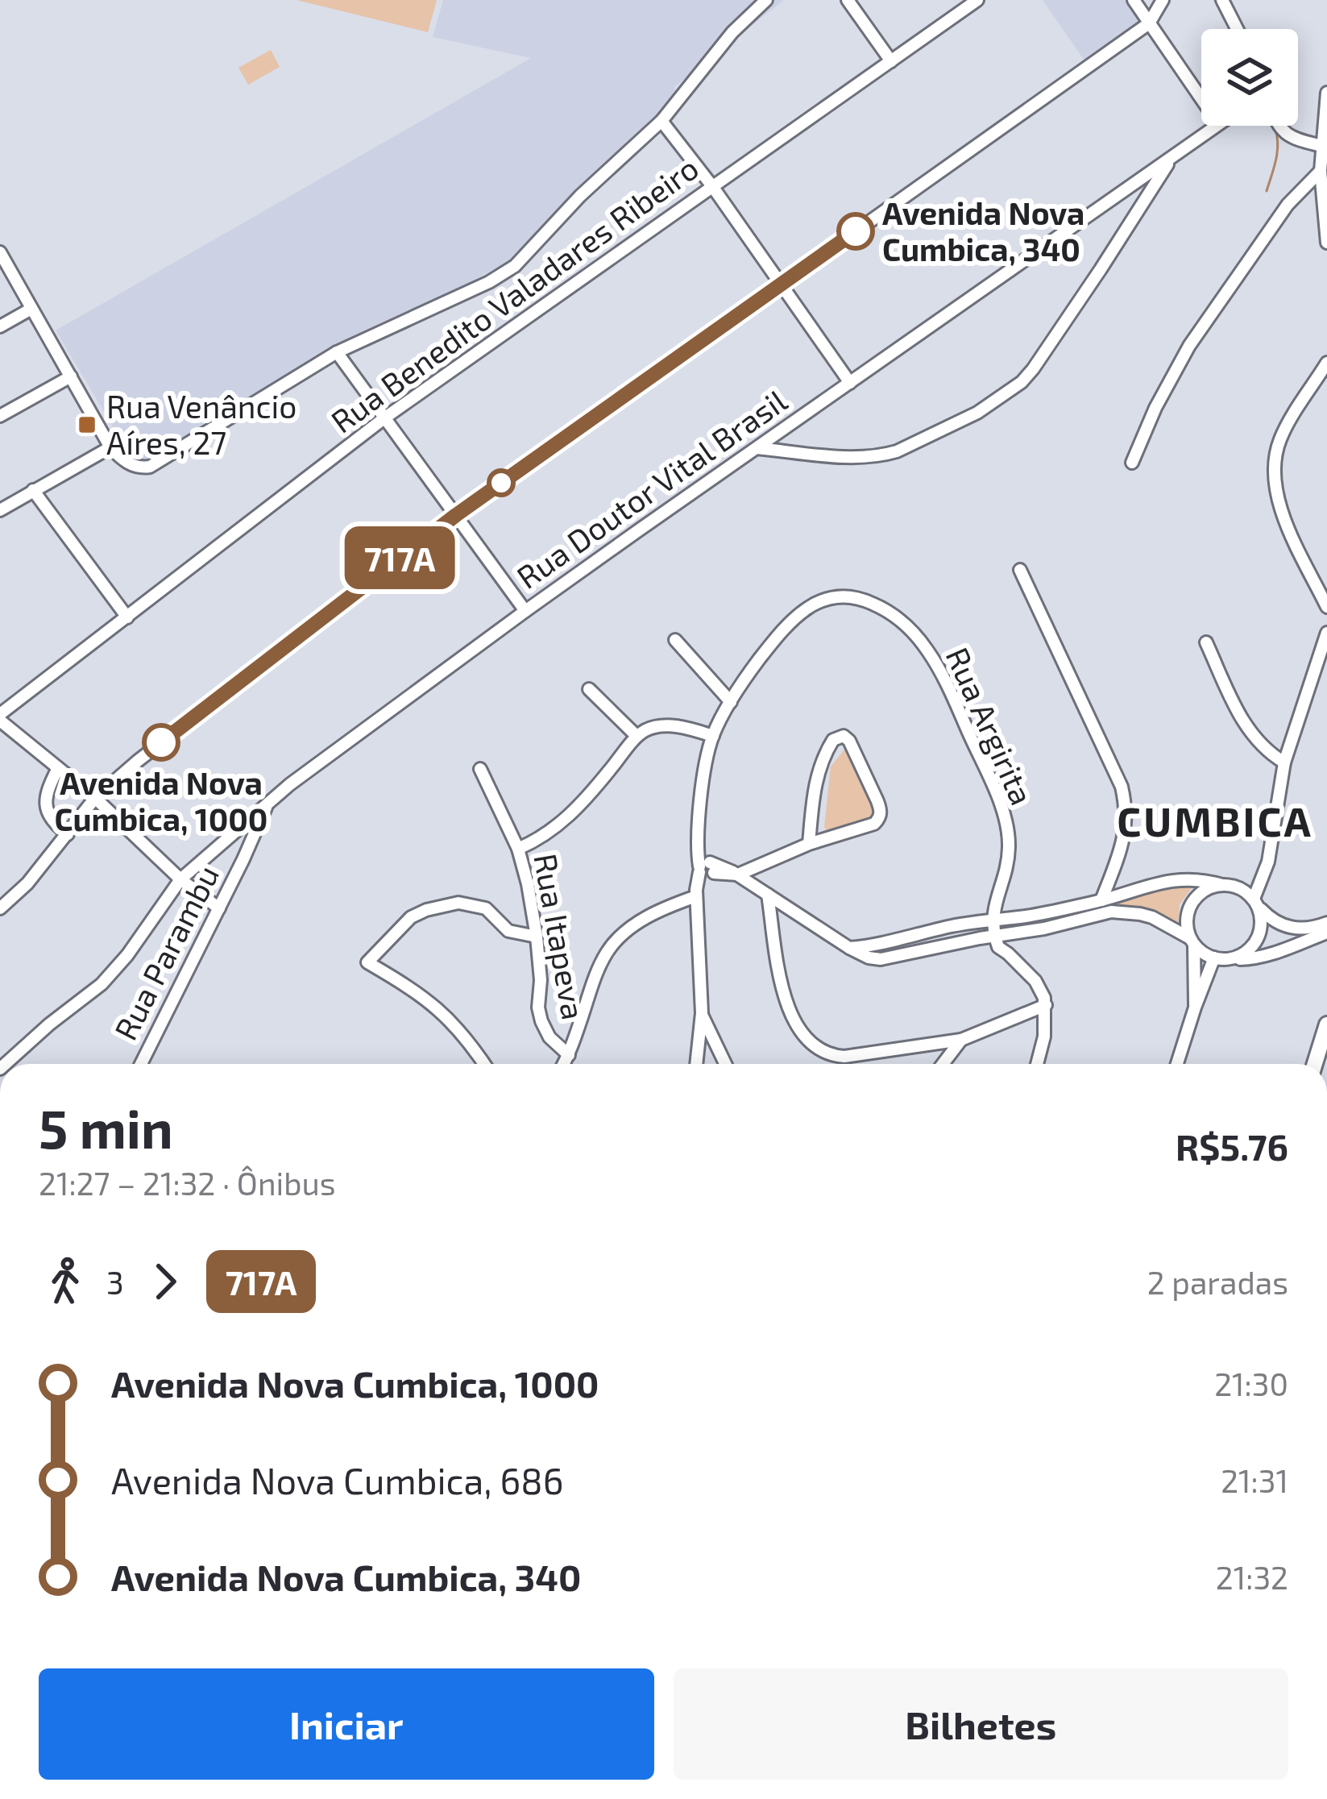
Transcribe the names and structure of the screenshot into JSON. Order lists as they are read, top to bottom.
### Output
{
  "streets": {
    "street": [
      "Rua Benedito Valadares Ribeiro",
      "Rua Doutor Vital Brasil",
      "Rua Argirita",
      "Rua Itapeva",
      "Rua Parambu"
    ]
  },
  "crossings": [
    ["Rua Doutor Vital Brasil", "Rua Parambu"]
  ],
  "districts": ["CUMBICA"],
  "places": {
    "other": ["Avenida Nova Cumbica, 340", "Avenida Nova Cumbica, 1000"],
    "transit": ["Rua Venâncio Aíres, 27"]
  },
  "lines": ["bus line 717A"],
  "page": {
    "on_map": "717A",
    "heading": ["5 min", "21:27 – 21:32 · Ônibus", "R$5.76"],
    "legs": ["3", "717A", "2 paradas"],
    "list": [
      {
        "name": "Avenida Nova Cumbica, 1000",
        "value": "21:30"
      },
      {
        "name": "Avenida Nova Cumbica, 686",
        "value": "21:31"
      },
      {
        "name": "Avenida Nova Cumbica, 340",
        "value": "21:32"
      }
    ],
    "buttons": ["Iniciar", "Bilhetes"]
  }
}
